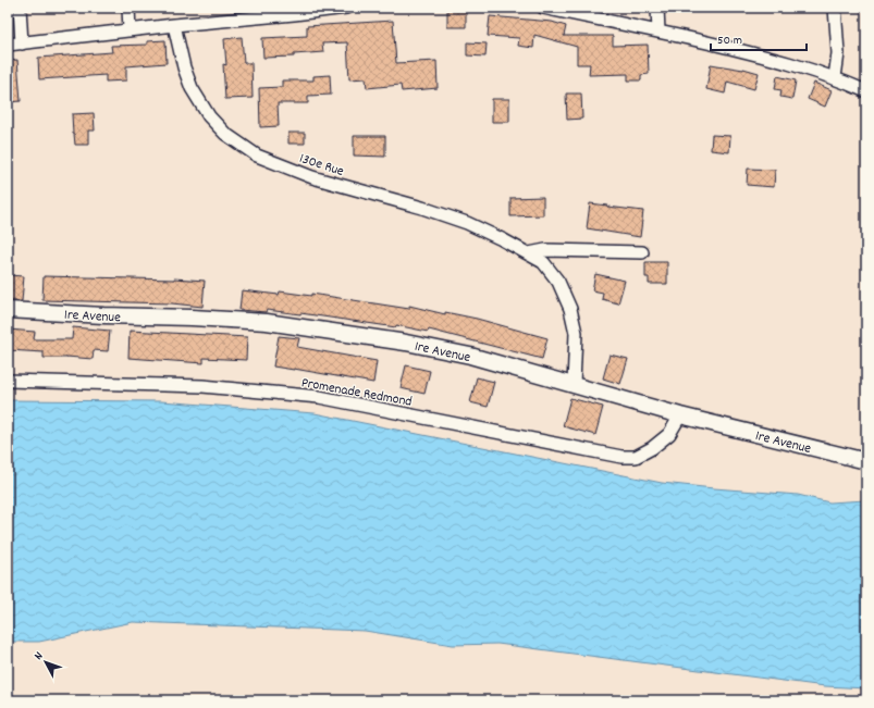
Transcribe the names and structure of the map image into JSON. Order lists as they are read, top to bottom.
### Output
{
  "streets": {
    "street": ["130e Rue", "1re Avenue", "Promenade Redmond"]
  },
  "crossings": [
    ["130e Rue", "1re Avenue"],
    ["1re Avenue", "Promenade Redmond"]
  ],
  "scale_bar": "50 m",
  "north": "top left"
}
